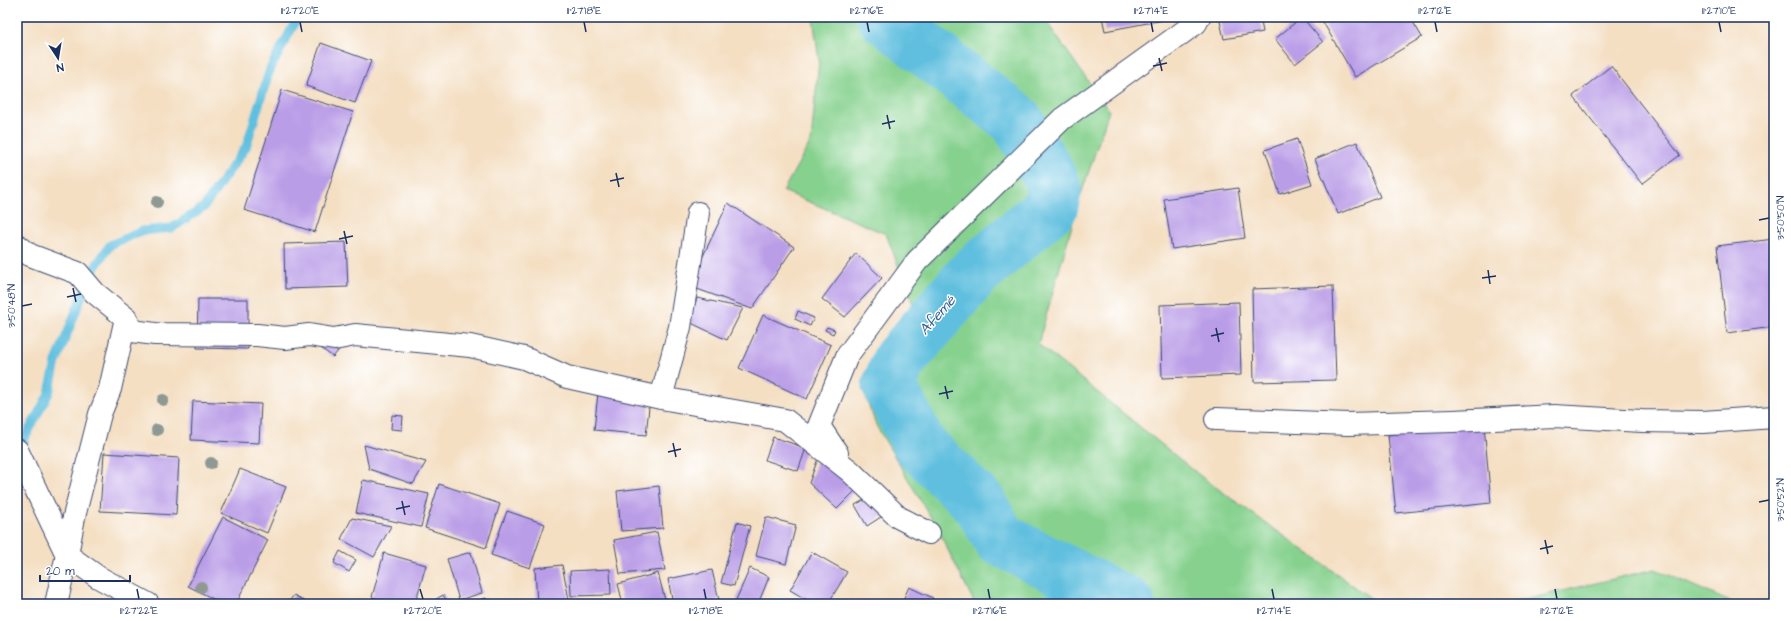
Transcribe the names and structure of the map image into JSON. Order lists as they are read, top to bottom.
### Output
{
  "water": ["Afemé"],
  "scale_bar": "20 m",
  "north": "bottom",
  "coordinates": [
    "11°27'20\"E",
    "11°27'18\"E",
    "11°27'16\"E",
    "11°27'14\"E",
    "11°27'12\"E",
    "11°27'10\"E",
    "3°50'50\"N",
    "3°50'48\"N",
    "3°50'52\"N",
    "11°27'22\"E"
  ]
}
